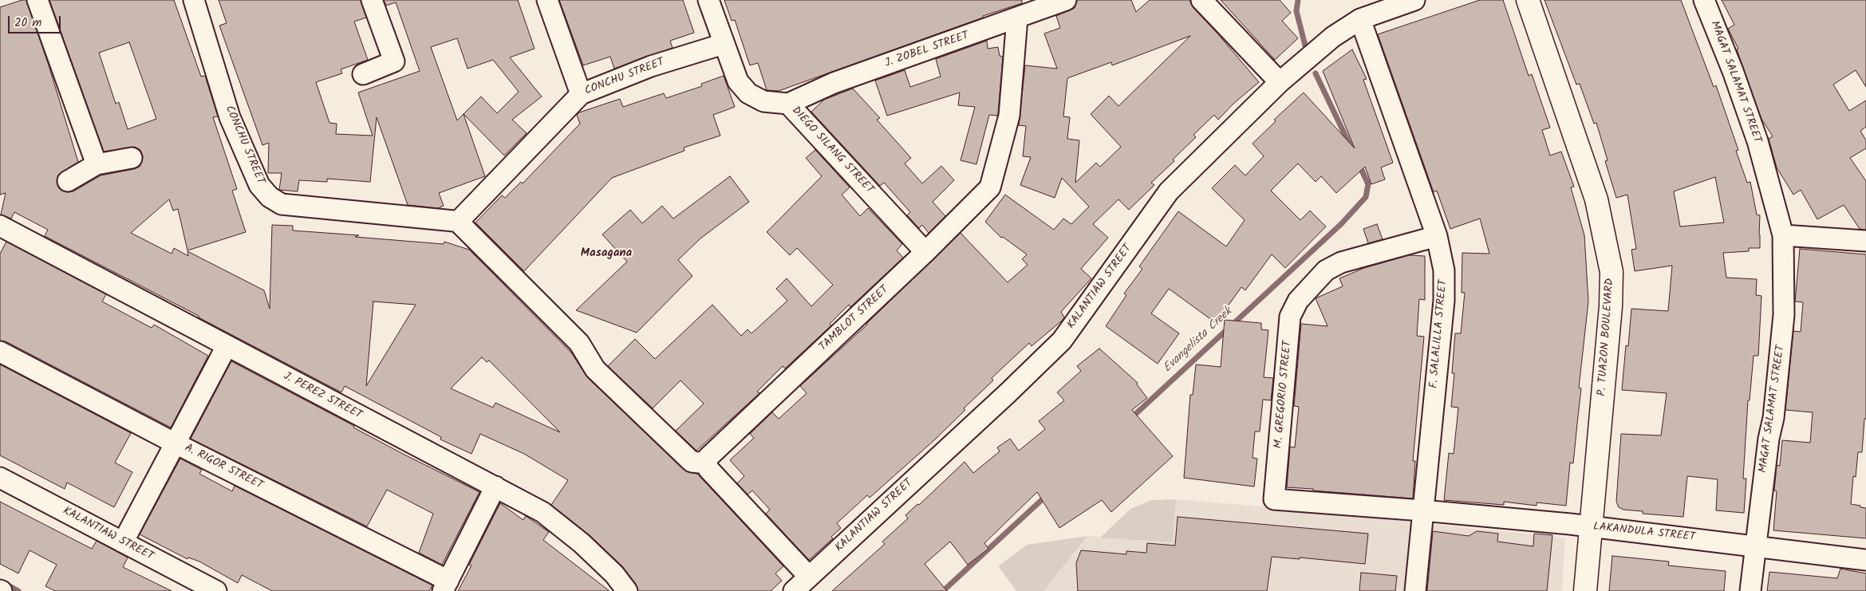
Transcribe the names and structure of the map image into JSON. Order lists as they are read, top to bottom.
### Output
{
  "streets": {
    "main road": ["P. TUAZON BOULEVARD"],
    "street": [
      "J. ZOBEL STREET",
      "CONCHU STREET",
      "MAGAT SALAMAT STREET",
      "DIEGO SILANG STREET",
      "KALANTIAW STREET",
      "TAMBLOT STREET",
      "F. SALALILLA STREET",
      "M. GREGORIO STREET",
      "J. PEREZ STREET",
      "A. RIGOR STREET",
      "LAKANDULA STREET"
    ]
  },
  "crossings": [
    ["J. ZOBEL STREET", "DIEGO SILANG STREET"],
    ["J. ZOBEL STREET", "TAMBLOT STREET"],
    ["CONCHU STREET", "DIEGO SILANG STREET"],
    ["MAGAT SALAMAT STREET", "LAKANDULA STREET"],
    ["DIEGO SILANG STREET", "TAMBLOT STREET"],
    ["KALANTIAW STREET", "F. SALALILLA STREET"],
    ["F. SALALILLA STREET", "M. GREGORIO STREET"],
    ["F. SALALILLA STREET", "LAKANDULA STREET"],
    ["P. TUAZON BOULEVARD", "LAKANDULA STREET"],
    ["M. GREGORIO STREET", "LAKANDULA STREET"]
  ],
  "districts": ["Masagana"],
  "water": ["Evangelista Creek"],
  "scale_bar": "20 m"
}
